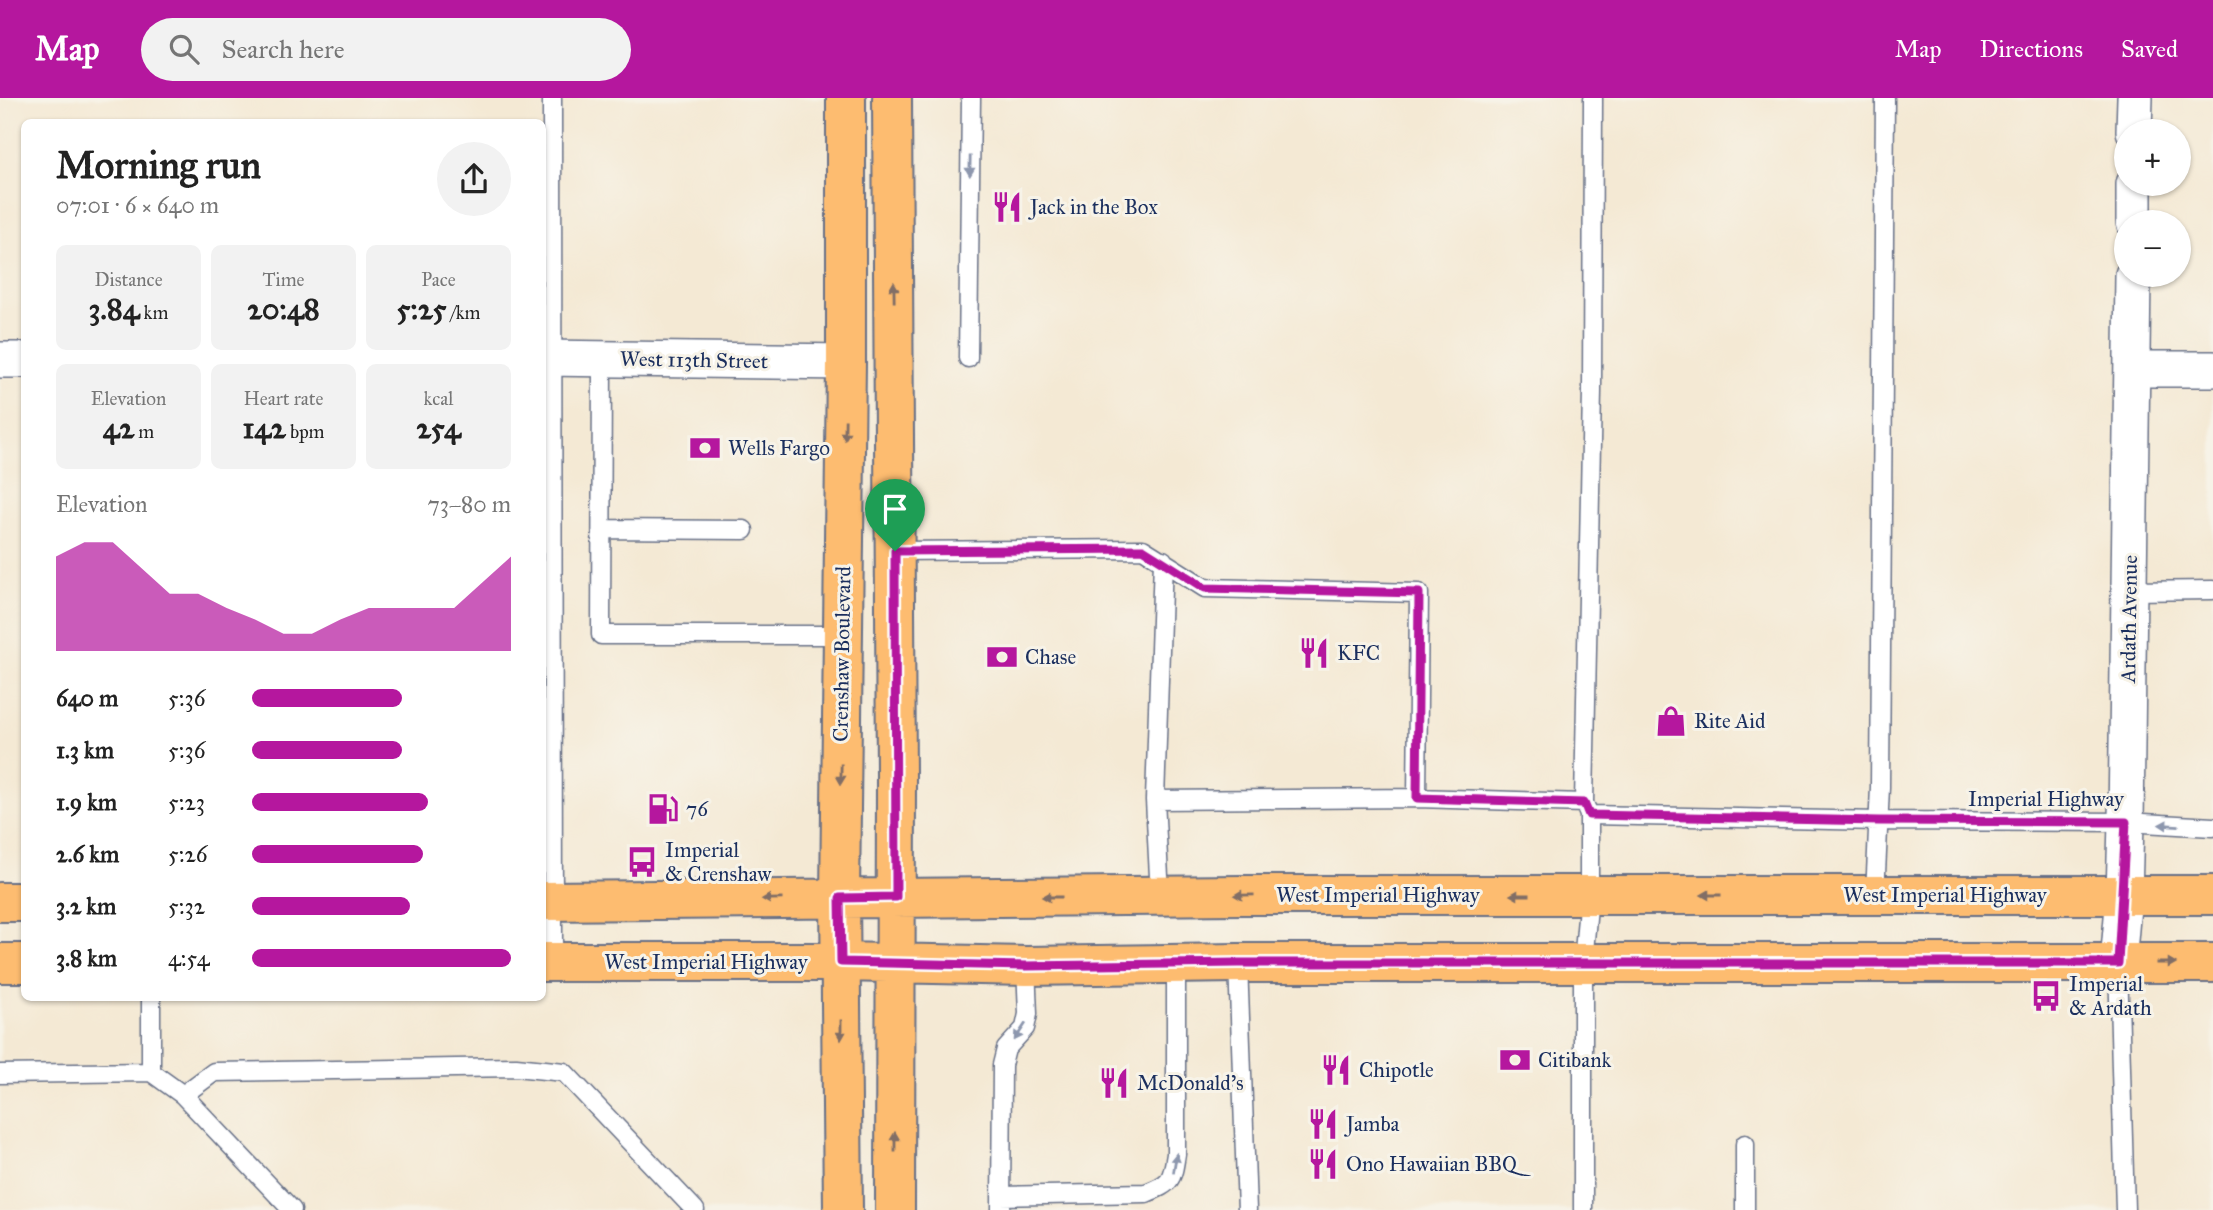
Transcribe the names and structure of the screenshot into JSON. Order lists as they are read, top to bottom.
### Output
{
  "streets": {
    "main road": ["Crenshaw Boulevard", "West Imperial Highway"],
    "street": ["West 113th Street", "Ardath Avenue"],
    "lane": ["Imperial Highway"]
  },
  "crossings": [
    ["West 113th Street", "Crenshaw Boulevard"],
    ["Ardath Avenue", "Imperial Highway"],
    ["Ardath Avenue", "West Imperial Highway"],
    ["Crenshaw Boulevard", "West Imperial Highway"]
  ],
  "places": {
    "restaurant": [
      "Jack in the Box",
      "KFC",
      "Chipotle",
      "McDonald's",
      "Jamba",
      "Ono Hawaiian BBQ"
    ],
    "bank": ["Wells Fargo", "Chase", "Citibank"],
    "shop": ["Rite Aid"],
    "fuel station": ["76"],
    "bus stop": ["Imperial & Crenshaw", "Imperial & Ardath"]
  },
  "page": {
    "header": "Map",
    "search": "Search here",
    "nav": ["Map", "Directions", "Saved"],
    "map_buttons": ["+", "−"],
    "heading": ["Morning run", "07:01 · 6 × 640 m"],
    "stats": [
      ["Distance", "3.84 km"],
      ["Time", "20:48"],
      ["Pace", "5:25 /km"],
      ["Elevation", "42 m"],
      ["Heart rate", "142 bpm"],
      ["kcal", "254"]
    ],
    "chart": ["Elevation", "73–80 m"],
    "list": [
      {
        "name": "640 m",
        "note": "5:36"
      },
      {
        "name": "1.3 km",
        "note": "5:36"
      },
      {
        "name": "1.9 km",
        "note": "5:23"
      },
      {
        "name": "2.6 km",
        "note": "5:26"
      },
      {
        "name": "3.2 km",
        "note": "5:32"
      },
      {
        "name": "3.8 km",
        "note": "4:54"
      }
    ]
  }
}
